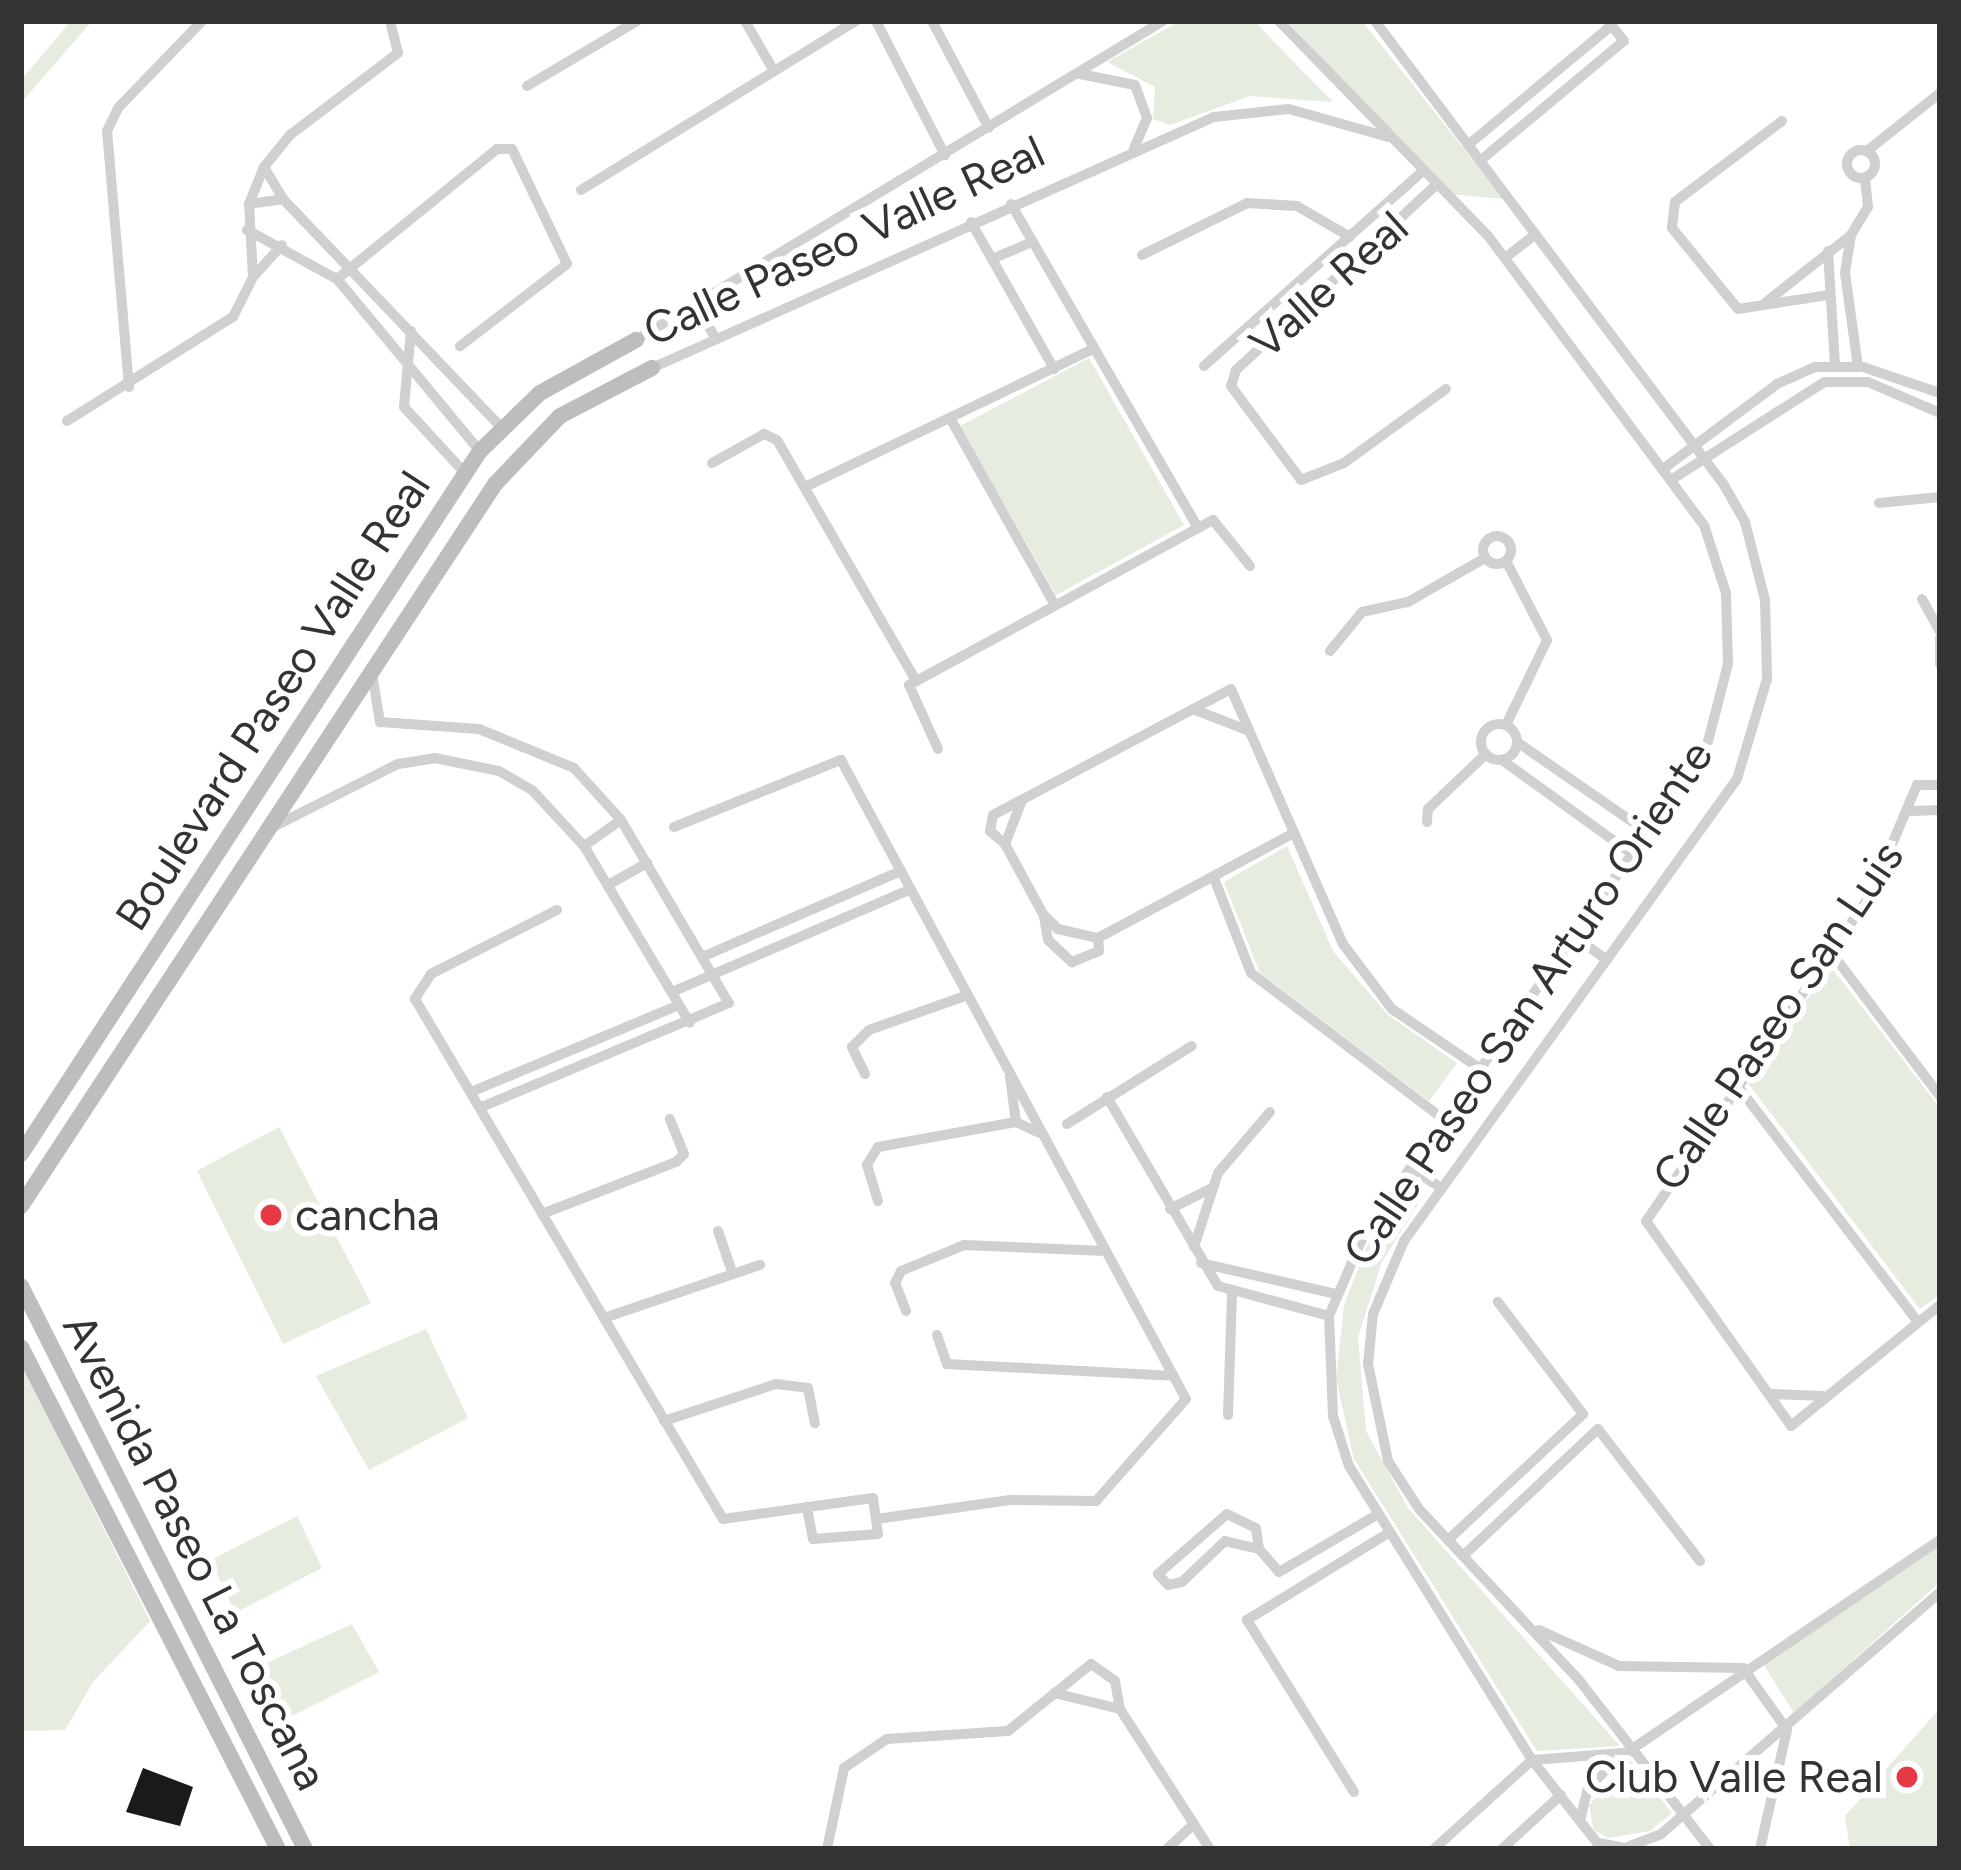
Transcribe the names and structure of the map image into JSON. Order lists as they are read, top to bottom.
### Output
{
  "streets": {
    "street": [
      "Calle Paseo Valle Real",
      "Valle Real",
      "Boulevard Paseo Valle Real",
      "Calle Paseo San Arturo Oriente",
      "Calle Paseo San Luis",
      "Avenida Paseo La Toscana"
    ]
  },
  "crossings": [
    ["Calle Paseo Valle Real", "Boulevard Paseo Valle Real"],
    ["Calle Paseo Valle Real", "Calle Paseo San Arturo Oriente"],
    ["Valle Real", "Calle Paseo San Arturo Oriente"]
  ],
  "places": ["cancha", "Club Valle Real"]
}
